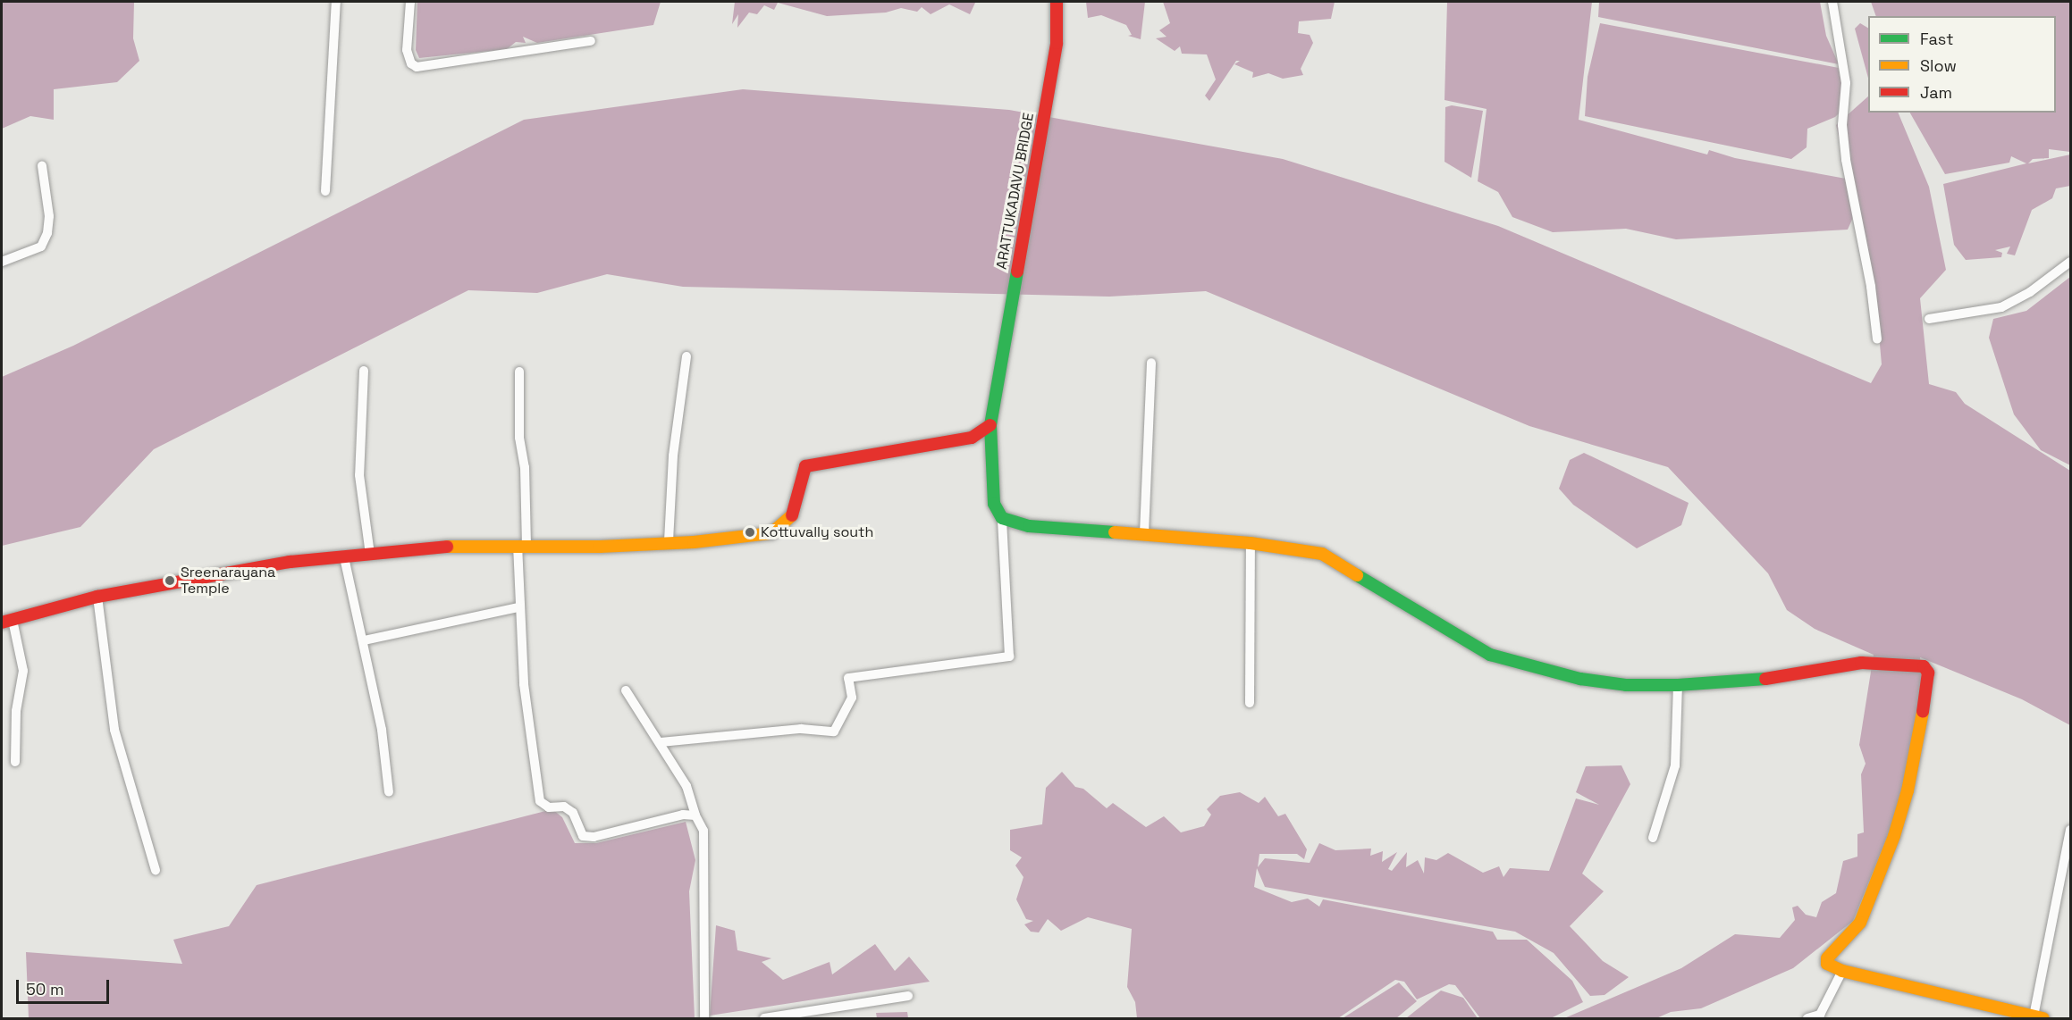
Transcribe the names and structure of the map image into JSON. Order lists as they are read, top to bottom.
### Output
{
  "streets": {
    "street": ["ARATTUKADAVU BRIDGE"]
  },
  "places": ["Kottuvally south", "Sreenarayana Temple"],
  "legend": ["Fast", "Slow", "Jam"],
  "scale_bar": "50 m"
}
